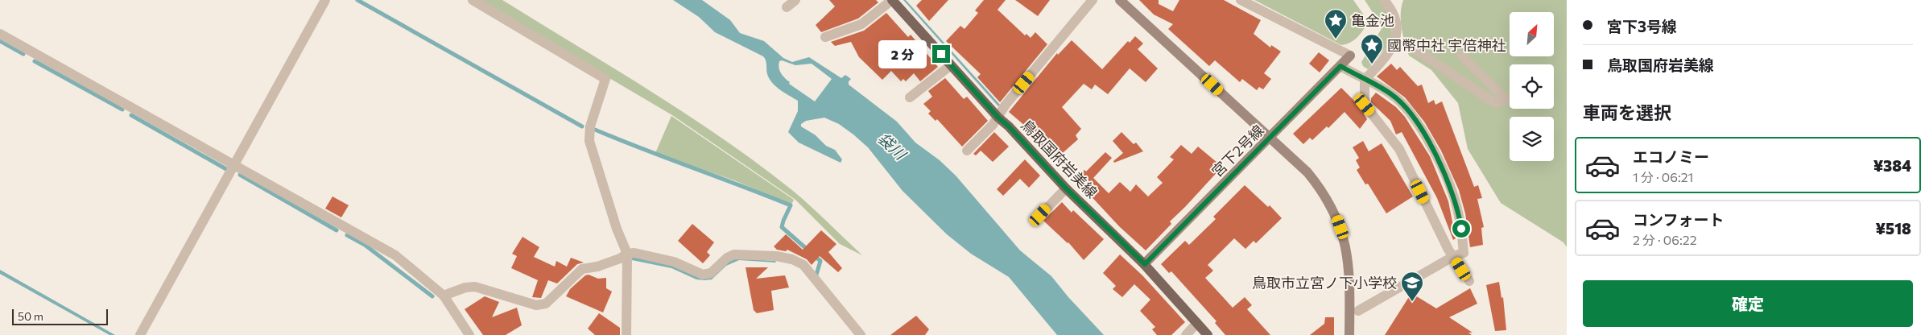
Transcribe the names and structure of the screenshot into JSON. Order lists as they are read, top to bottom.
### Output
{
  "streets": {
    "main road": ["鳥取国府岩美線"],
    "street": ["宮下2号線"]
  },
  "crossings": [
    ["宮下2号線", "鳥取国府岩美線"]
  ],
  "water": ["袋川"],
  "places": {
    "place": ["亀金池", "國幣中社 宇倍神社"],
    "school or university": ["鳥取市立宮ノ下小学校"]
  },
  "scale_bar": "50 m",
  "north": "top right",
  "page": {
    "banner": ["宮下3号線", "鳥取国府岩美線"],
    "bubble": "2 分",
    "heading": "車両を選択",
    "list": [
      {
        "name": "エコノミー",
        "note": "1 分 · 06:21",
        "value": "¥384"
      },
      {
        "name": "コンフォート",
        "note": "2 分 · 06:22",
        "value": "¥518"
      }
    ],
    "buttons": "確定",
    "scale": "50 m"
  }
}
